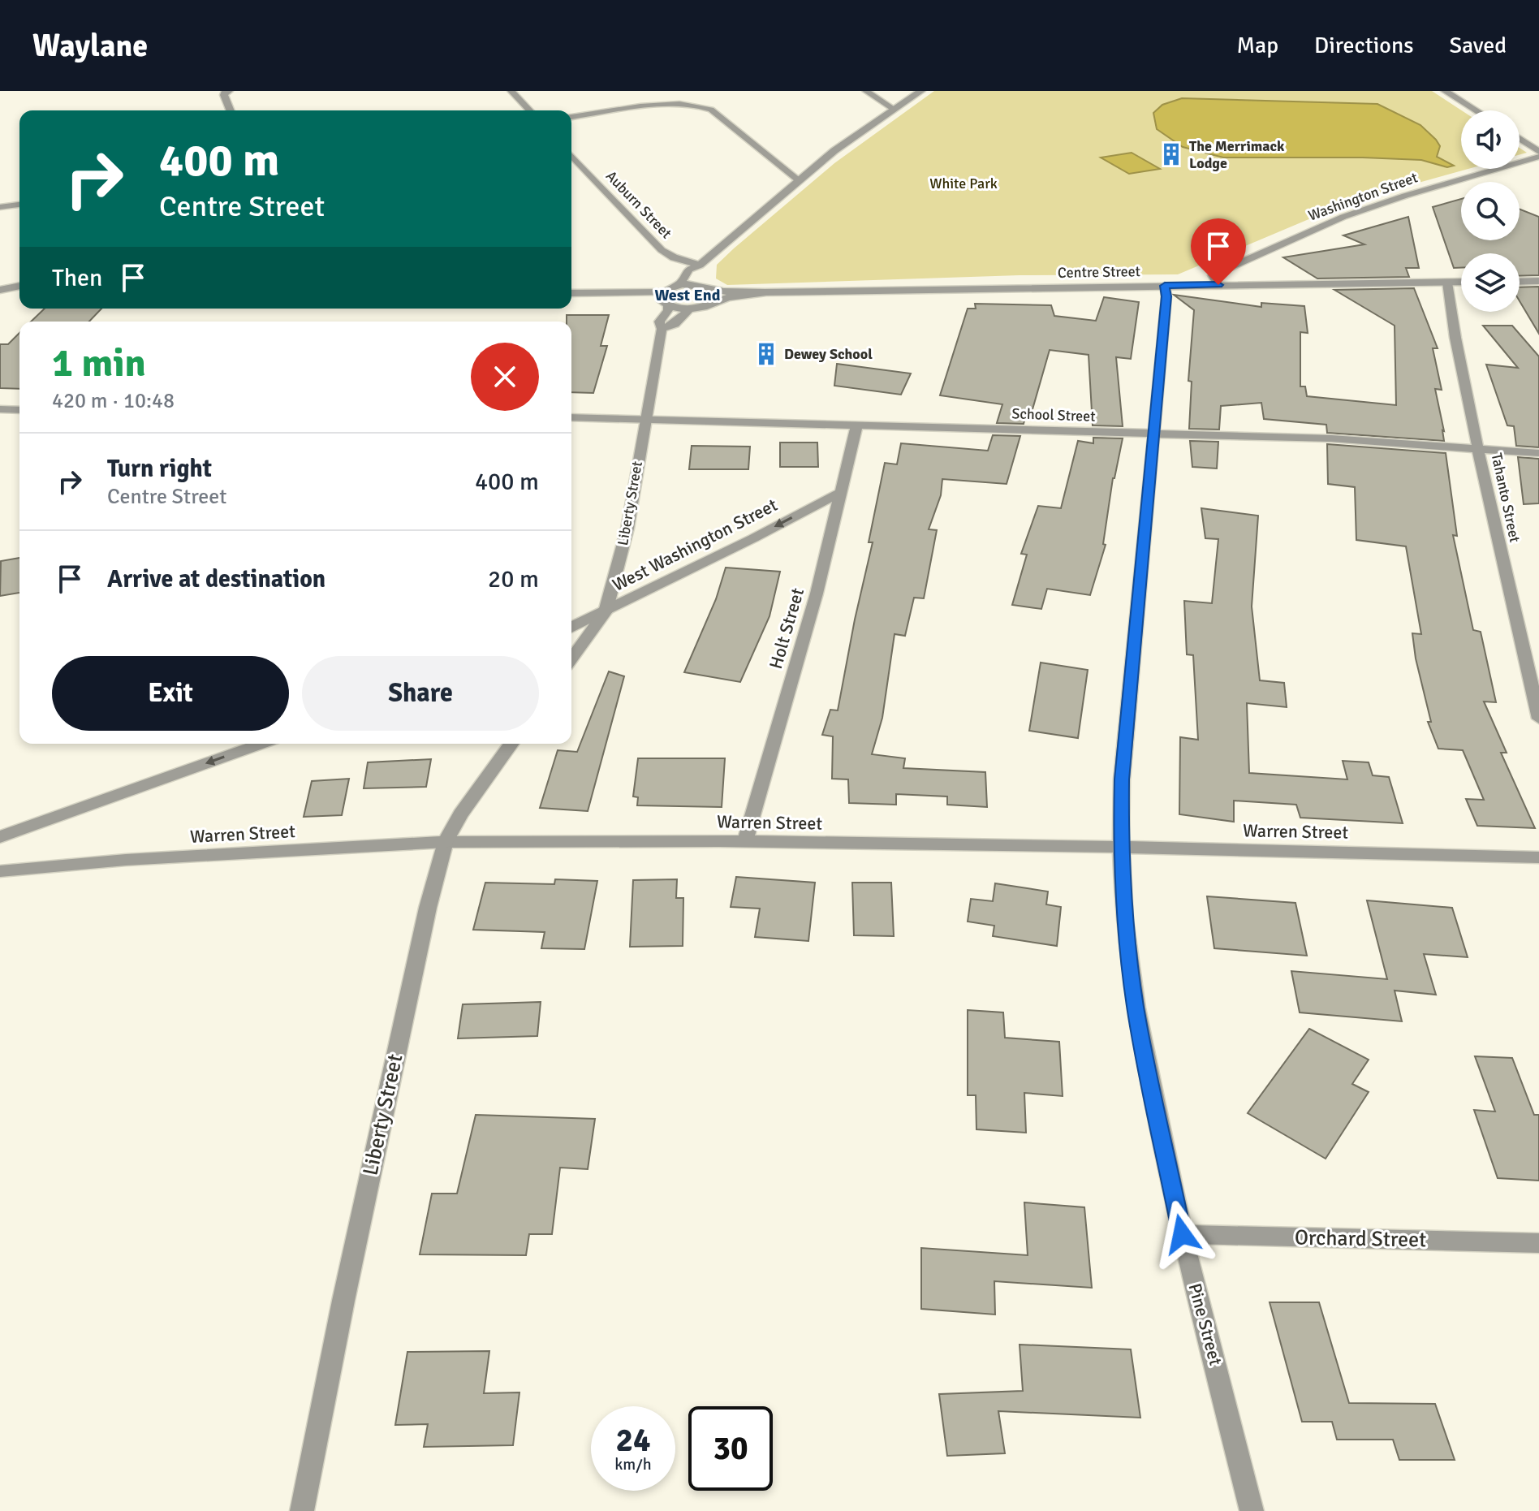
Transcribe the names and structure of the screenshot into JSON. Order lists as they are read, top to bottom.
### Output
{
  "streets": {
    "street": [
      "Washington Street",
      "Auburn Street",
      "Centre Street",
      "School Street",
      "Tahanto Street",
      "Liberty Street",
      "West Washington Street",
      "Holt Street",
      "Warren Street",
      "Orchard Street",
      "Pine Street"
    ]
  },
  "crossings": [
    ["Washington Street", "Centre Street"],
    ["Centre Street", "Tahanto Street"],
    ["Centre Street", "Pine Street"],
    ["School Street", "Tahanto Street"],
    ["School Street", "Liberty Street"],
    ["School Street", "Holt Street"],
    ["School Street", "Pine Street"],
    ["Liberty Street", "West Washington Street"],
    ["Liberty Street", "Warren Street"],
    ["West Washington Street", "Holt Street"],
    ["Holt Street", "Warren Street"],
    ["Warren Street", "Pine Street"],
    ["Orchard Street", "Pine Street"]
  ],
  "one_way": ["West Washington Street"],
  "districts": ["West End"],
  "parks": ["White Park"],
  "places": {
    "building": ["The Merrimack Lodge", "Dewey School"]
  },
  "page": {
    "header": "Waylane",
    "nav": ["Map", "Directions", "Saved"],
    "turn": ["400 m", "Centre Street"],
    "then": "Then",
    "heading": ["1 min", "420 m · 10:48"],
    "list": [
      {
        "name": "Turn right",
        "note": "Centre Street",
        "value": "400 m"
      },
      {
        "name": "Arrive at destination",
        "value": "20 m"
      }
    ],
    "buttons": ["Exit", "Share"],
    "speed": "24 km/h",
    "limit": "30"
  }
}
